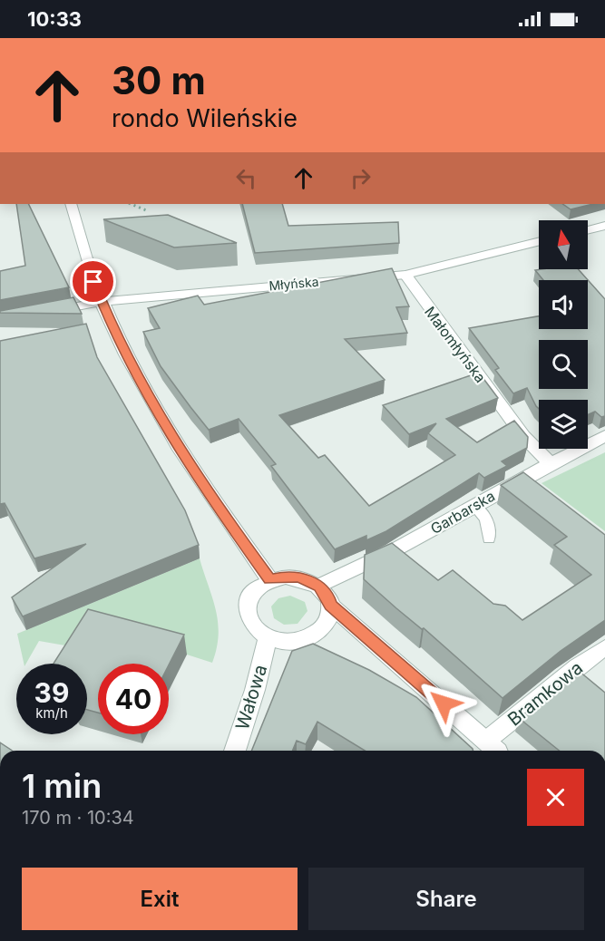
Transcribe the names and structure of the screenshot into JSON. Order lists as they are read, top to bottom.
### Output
{
  "streets": {
    "street": [
      "Młyńska",
      "Małomłyńska",
      "Garbarska",
      "Bramkowa",
      "Wałowa"
    ]
  },
  "crossings": [
    ["Młyńska", "Małomłyńska"],
    ["Małomłyńska", "Garbarska"],
    ["Garbarska", "Wałowa"]
  ],
  "north": "top",
  "page": {
    "status": "10:33",
    "turn": ["30 m", "rondo Wileńskie"],
    "speed": "39 km/h",
    "limit": "40",
    "heading": ["1 min", "170 m · 10:34"],
    "buttons": ["Exit", "Share"]
  }
}
